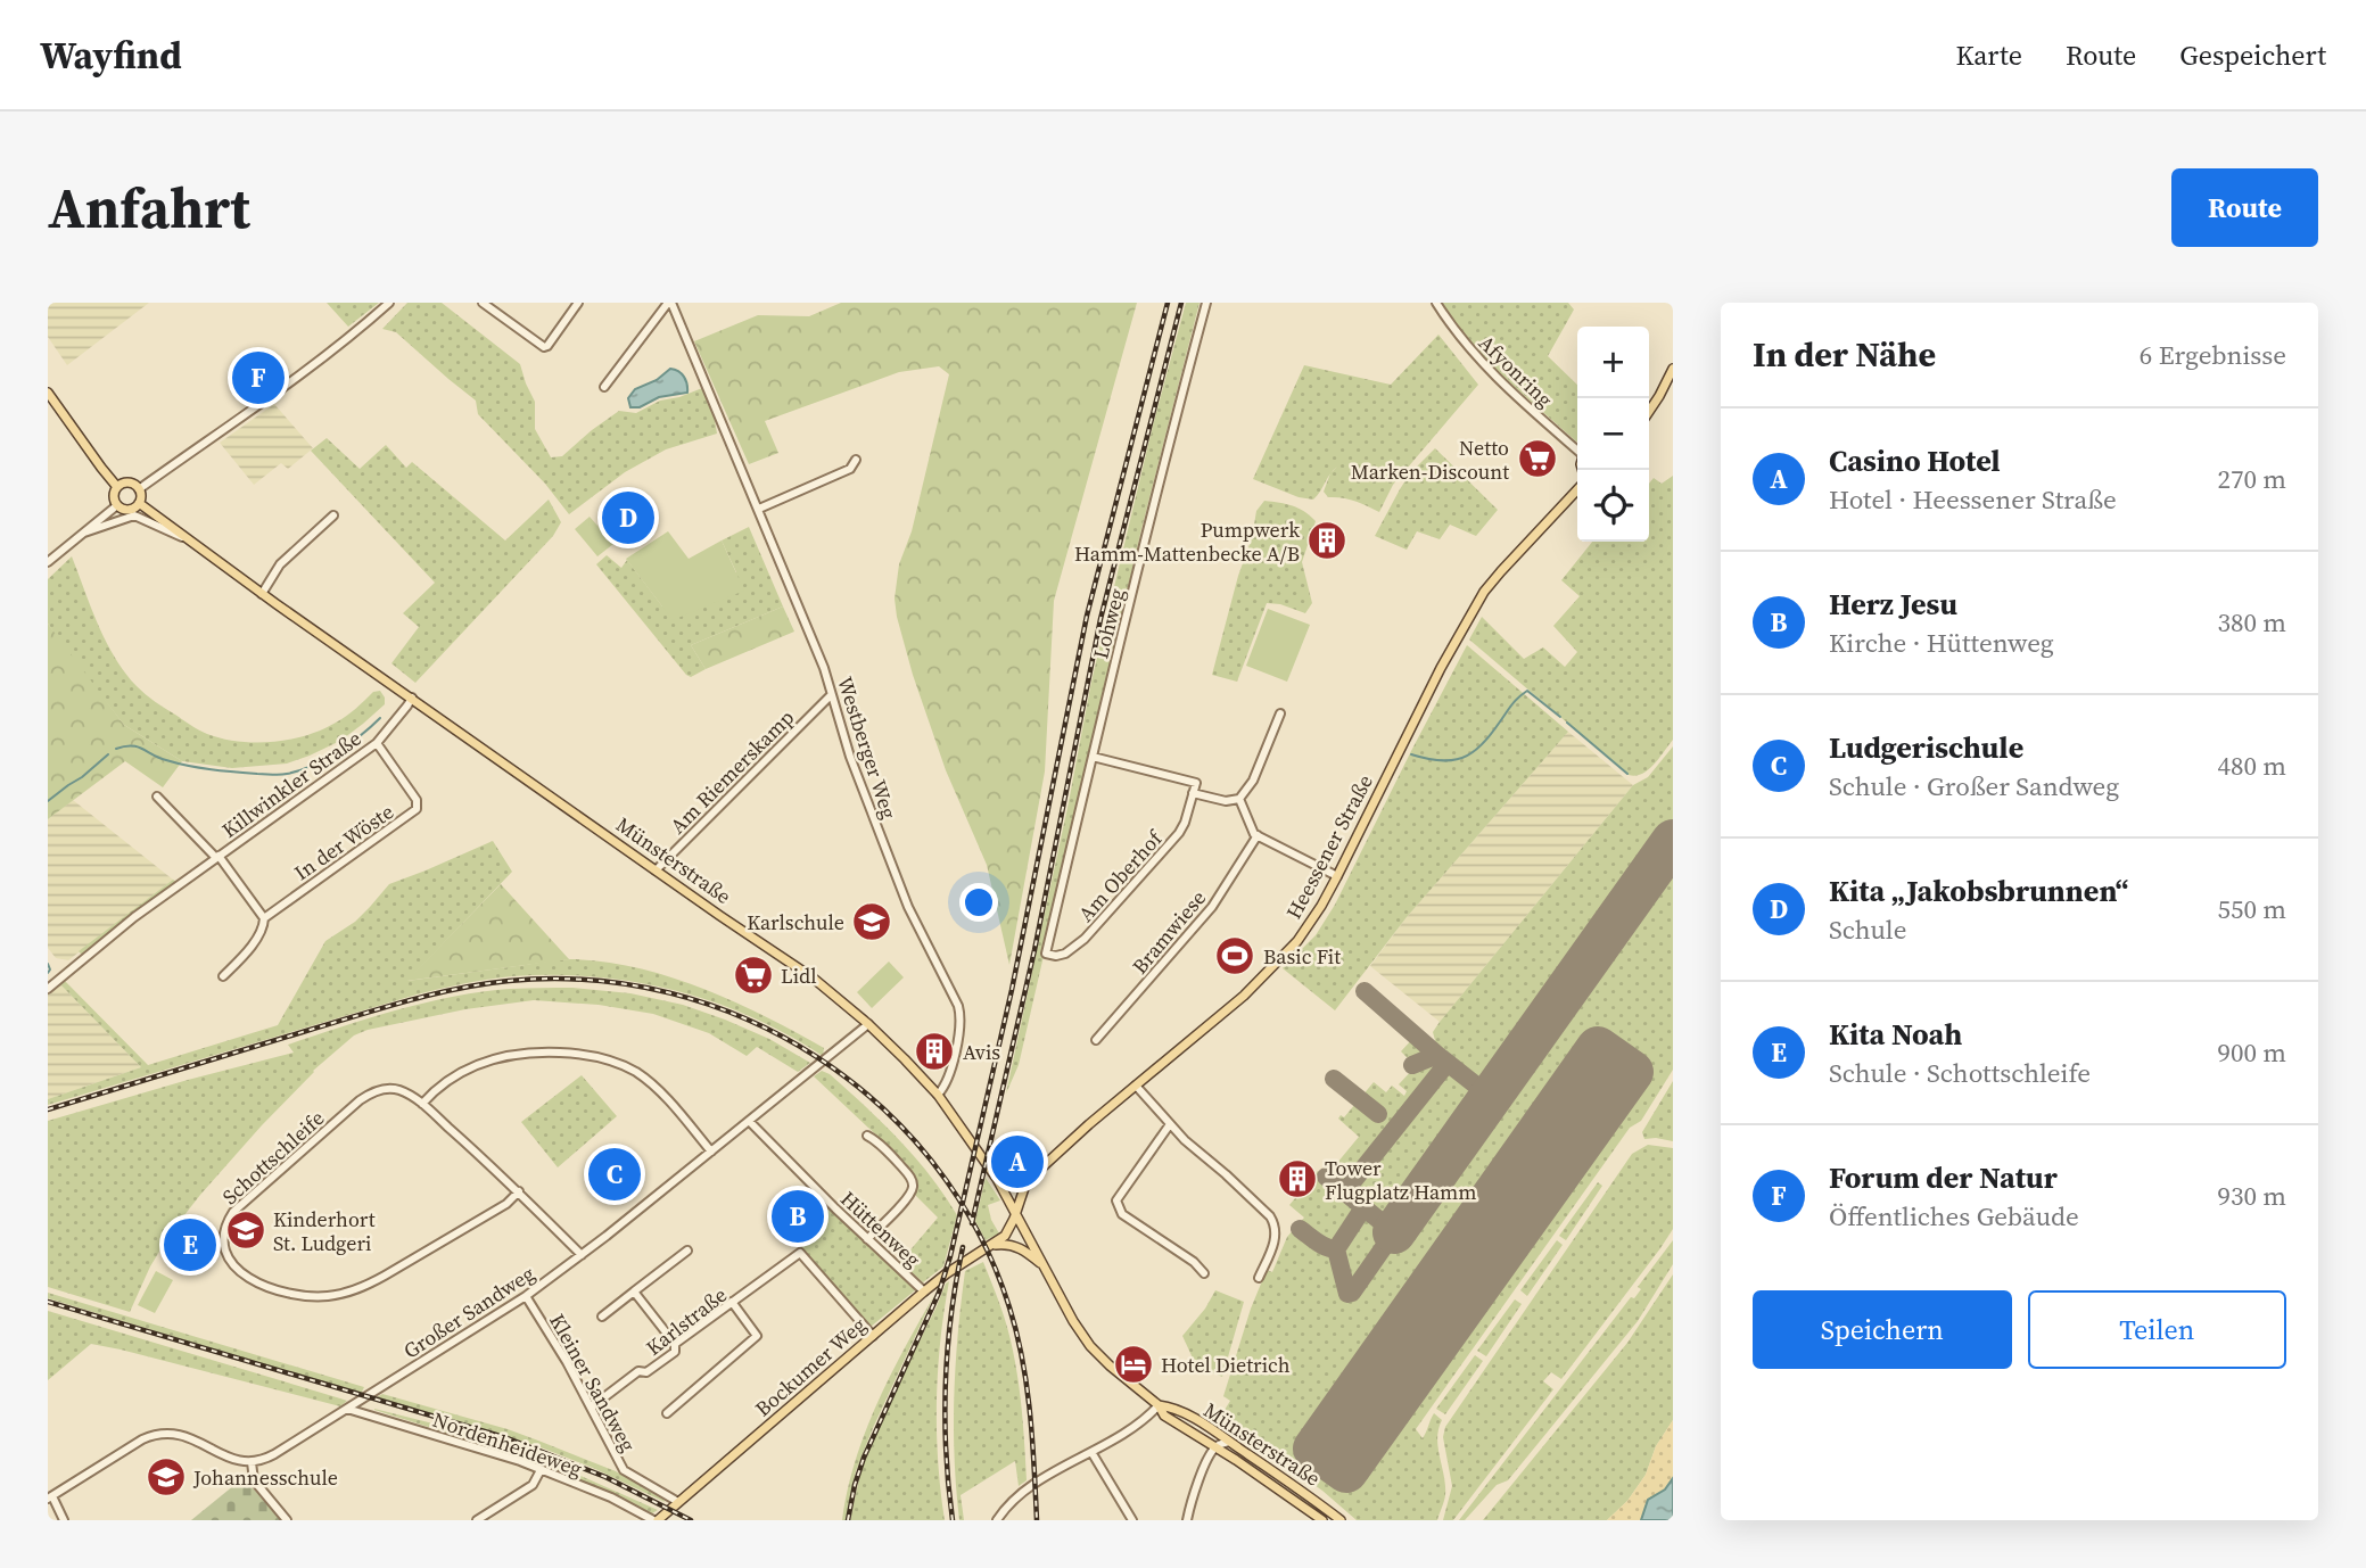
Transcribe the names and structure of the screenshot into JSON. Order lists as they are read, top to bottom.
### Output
{
  "streets": {
    "main road": ["Heessener Straße", "Münsterstraße", "Bockumer Weg"],
    "street": [
      "Afyonring",
      "Lohweg",
      "Westberger Weg",
      "Am Riemerskamp",
      "Killwinkler Straße",
      "In der Wöste",
      "Am Oberhof",
      "Bramwiese",
      "Schottschleife",
      "Hüttenweg",
      "Großer Sandweg",
      "Karlstraße",
      "Kleiner Sandweg",
      "Nordenheideweg"
    ]
  },
  "crossings": [
    ["Lohweg", "Am Oberhof"],
    ["Westberger Weg", "Am Riemerskamp"],
    ["Westberger Weg", "Münsterstraße"],
    ["Am Riemerskamp", "Münsterstraße"],
    ["Killwinkler Straße", "In der Wöste"],
    ["Killwinkler Straße", "Münsterstraße"],
    ["Heessener Straße", "Münsterstraße"],
    ["Heessener Straße", "Bockumer Weg"],
    ["Münsterstraße", "Großer Sandweg"],
    ["Münsterstraße", "Bockumer Weg"],
    ["Schottschleife", "Großer Sandweg"],
    ["Hüttenweg", "Großer Sandweg"],
    ["Hüttenweg", "Bockumer Weg"],
    ["Großer Sandweg", "Kleiner Sandweg"],
    ["Großer Sandweg", "Nordenheideweg"],
    ["Karlstraße", "Bockumer Weg"],
    ["Karlstraße", "Kleiner Sandweg"],
    ["Bockumer Weg", "Kleiner Sandweg"],
    ["Bockumer Weg", "Nordenheideweg"]
  ],
  "places": {
    "supermarket": ["Netto Marken-Discount", "Lidl"],
    "building": ["Pumpwerk Hamm-Mattenbecke A/B", "Avis", "Tower Flugplatz Hamm"],
    "school or university": ["Karlschule", "Kinderhort St. Ludgeri", "Johannesschule"],
    "sports": ["Basic Fit"],
    "hotel": ["Hotel Dietrich"]
  },
  "page": {
    "header": "Wayfind",
    "nav": ["Karte", "Route", "Gespeichert"],
    "buttons": [
      "Route",
      ["Speichern", "Teilen"]
    ],
    "title": "Anfahrt",
    "heading": ["In der Nähe", "6 Ergebnisse"],
    "map_buttons": ["+", "−"],
    "pins": [
      "F",
      "D",
      "A",
      "C",
      "B",
      "E"
    ],
    "list": [
      {
        "mark": "A",
        "name": "Casino Hotel",
        "note": "Hotel · Heessener Straße",
        "value": "270 m"
      },
      {
        "mark": "B",
        "name": "Herz Jesu",
        "note": "Kirche · Hüttenweg",
        "value": "380 m"
      },
      {
        "mark": "C",
        "name": "Ludgerischule",
        "note": "Schule · Großer Sandweg",
        "value": "480 m"
      },
      {
        "mark": "D",
        "name": "Kita „Jakobsbrunnen“",
        "note": "Schule",
        "value": "550 m"
      },
      {
        "mark": "E",
        "name": "Kita Noah",
        "note": "Schule · Schottschleife",
        "value": "900 m"
      },
      {
        "mark": "F",
        "name": "Forum der Natur",
        "note": "Öffentliches Gebäude",
        "value": "930 m"
      }
    ]
  }
}
